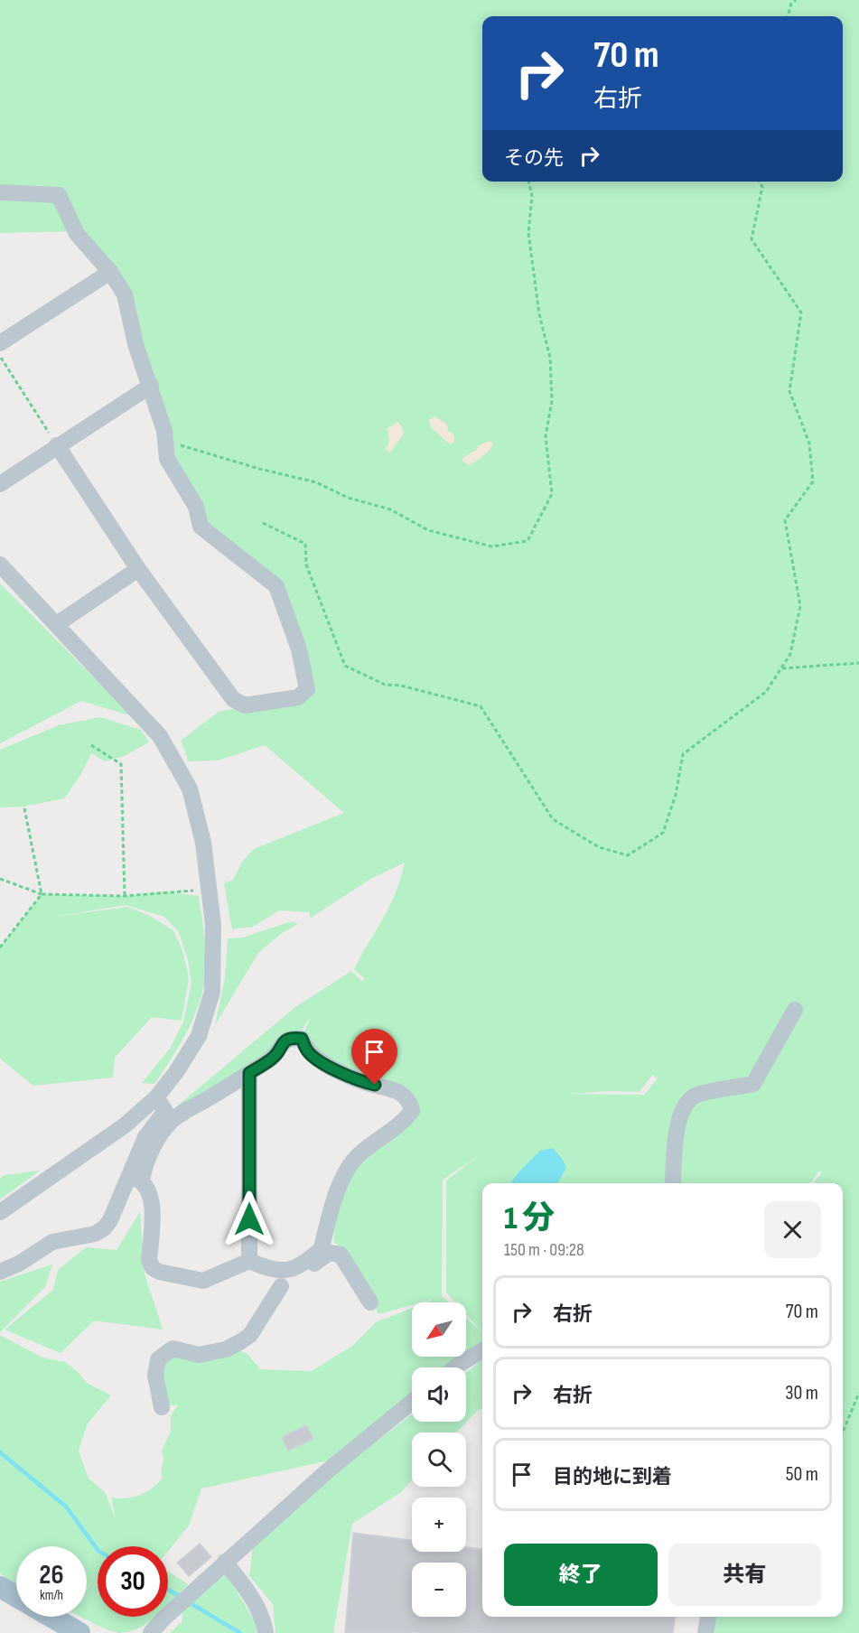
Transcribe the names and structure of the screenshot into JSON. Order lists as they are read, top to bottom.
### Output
{
  "north": "bottom left",
  "page": {
    "turn": ["70 m", "右折"],
    "then": "その先",
    "heading": ["1 分", "150 m · 09:28"],
    "list": [
      {
        "name": "右折",
        "value": "70 m"
      },
      {
        "name": "右折",
        "value": "30 m"
      },
      {
        "name": "目的地に到着",
        "value": "50 m"
      }
    ],
    "map_buttons": ["+", "−"],
    "buttons": ["終了", "共有"],
    "speed": "26 km/h",
    "limit": "30"
  }
}
